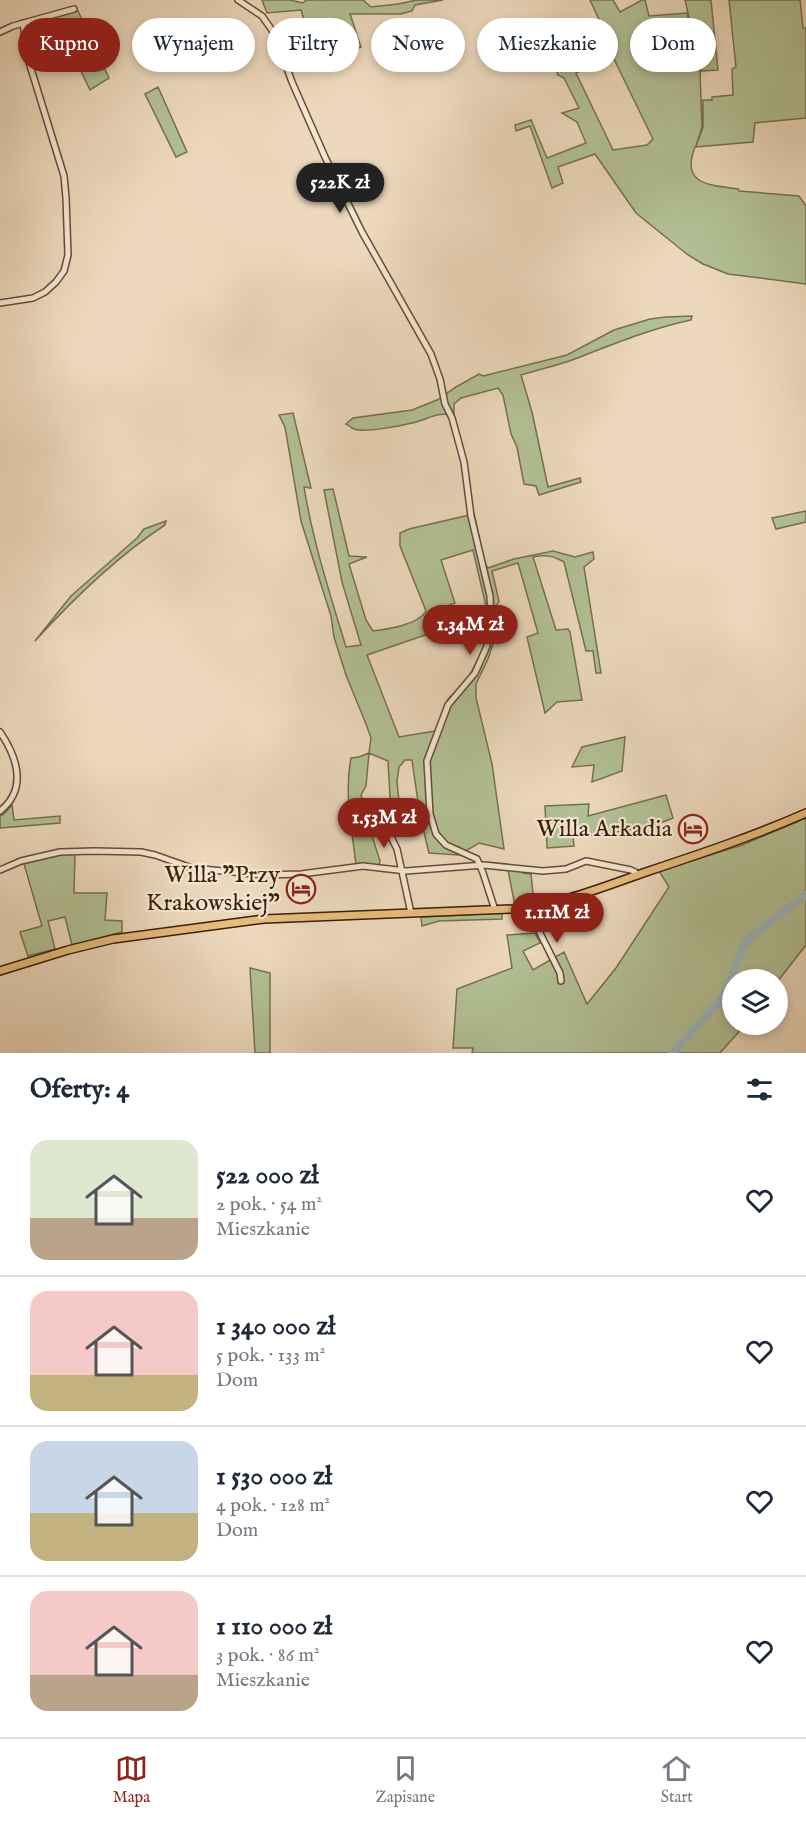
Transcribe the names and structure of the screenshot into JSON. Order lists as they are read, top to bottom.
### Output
{
  "places": {
    "hotel": ["Willa Arkadia", "Willa \"Przy Krakowskiej\""]
  },
  "page": {
    "chip": [
      "Kupno",
      "Wynajem",
      "Filtry",
      "Nowe",
      "Mieszkanie",
      "Dom"
    ],
    "price": [
      "522K zł",
      "1.34M zł",
      "1.53M zł",
      "1.11M zł"
    ],
    "heading": "Oferty: 4",
    "list": [
      {
        "name": "522 000 zł",
        "note": "2 pok. · 54 m² · Mieszkanie"
      },
      {
        "name": "1 340 000 zł",
        "note": "5 pok. · 133 m² · Dom"
      },
      {
        "name": "1 530 000 zł",
        "note": "4 pok. · 128 m² · Dom"
      },
      {
        "name": "1 110 000 zł",
        "note": "3 pok. · 86 m² · Mieszkanie"
      }
    ],
    "tabs": ["Mapa", "Zapisane", "Start"]
  }
}
